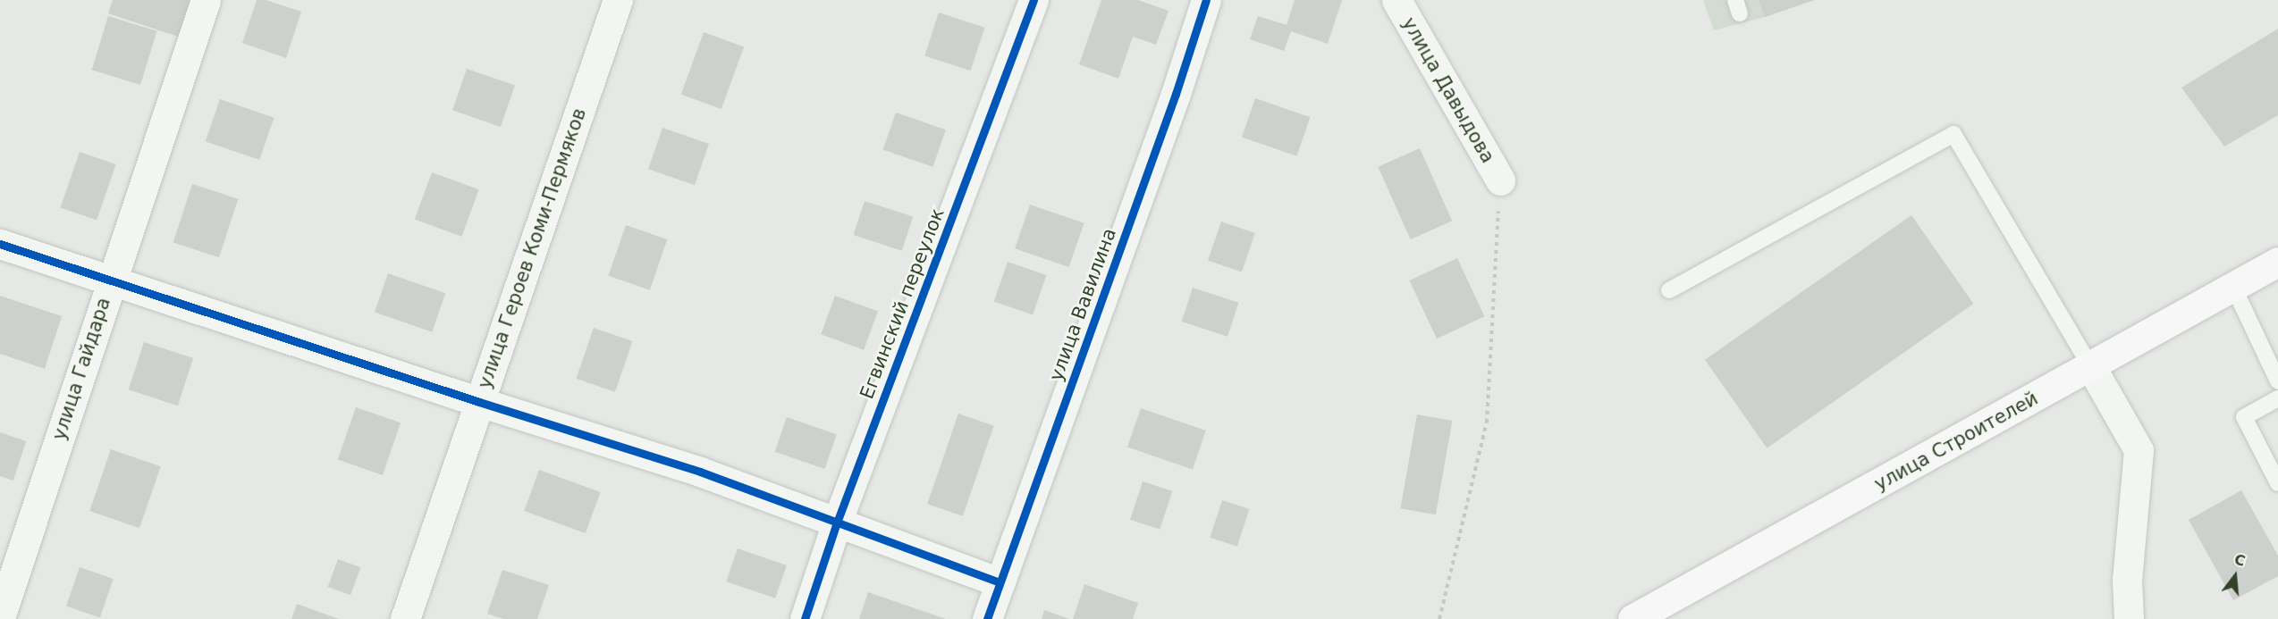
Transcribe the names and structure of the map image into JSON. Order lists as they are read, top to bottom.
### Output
{
  "streets": {
    "main road": ["улица Строителей"],
    "street": [
      "улица Давыдова",
      "улица Героев Коми-Пермяков",
      "Егвинский переулок",
      "улица Вавилина",
      "улица Гайдара"
    ]
  },
  "north": "top"
}
